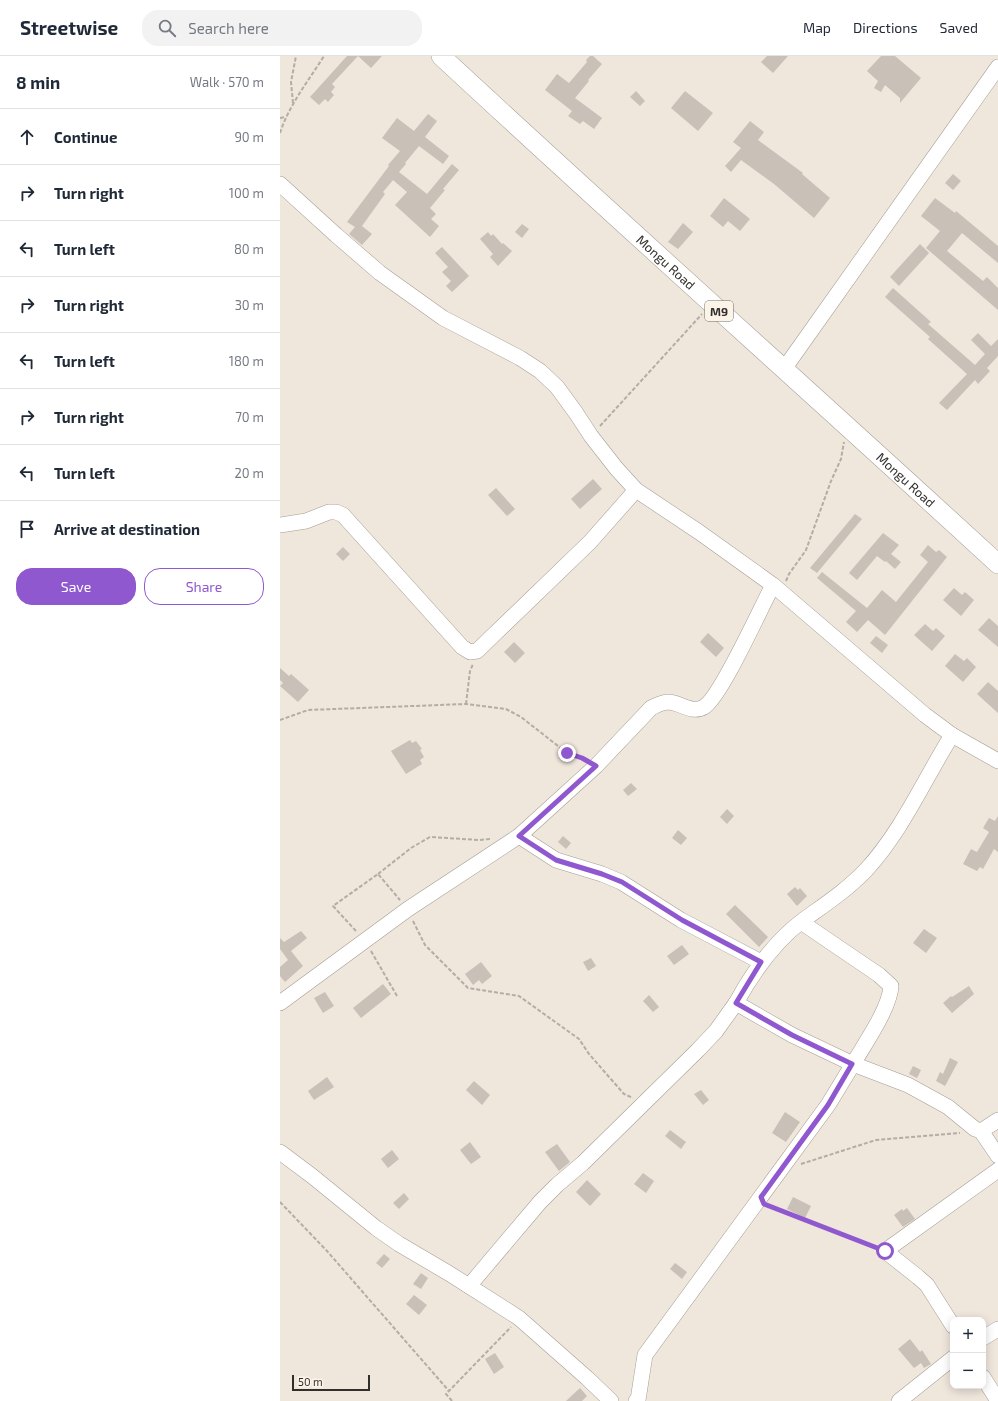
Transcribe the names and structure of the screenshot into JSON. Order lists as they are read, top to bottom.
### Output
{
  "streets": {
    "main road": ["Mongu Road", "M9"]
  },
  "scale_bar": "50 m",
  "page": {
    "header": "Streetwise",
    "search": "Search here",
    "nav": ["Map", "Directions", "Saved"],
    "heading": ["8 min", "Walk · 570 m"],
    "list": [
      ["Continue", "90 m"],
      ["Turn right", "100 m"],
      ["Turn left", "80 m"],
      ["Turn right", "30 m"],
      ["Turn left", "180 m"],
      ["Turn right", "70 m"],
      ["Turn left", "20 m"],
      "Arrive at destination"
    ],
    "buttons": ["Save", "Share"],
    "map_buttons": ["+", "−"],
    "scale": "50 m"
  }
}
